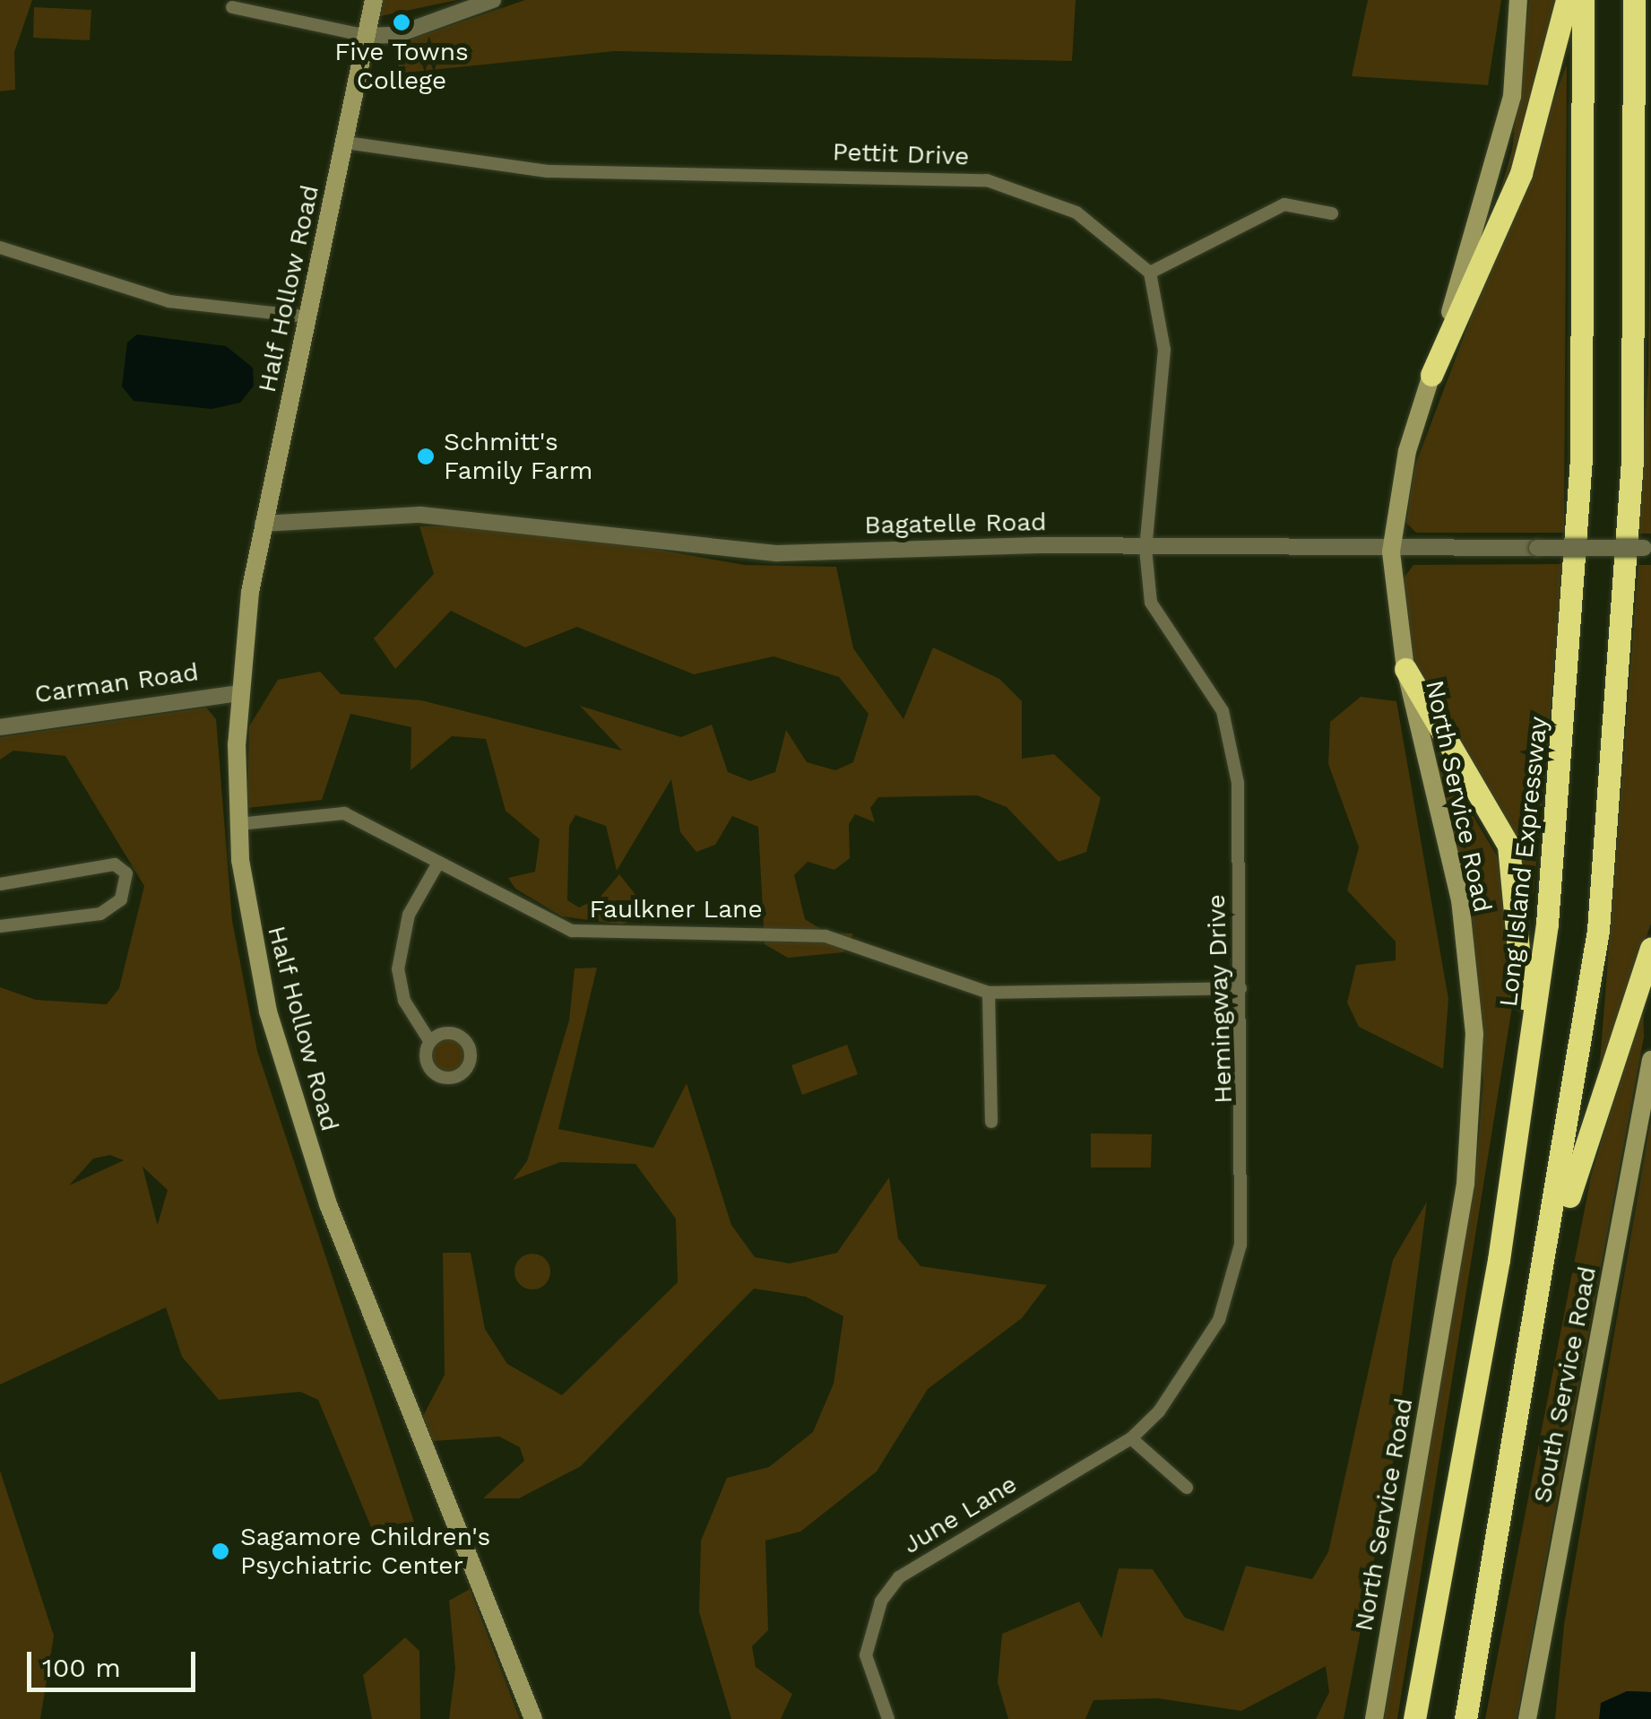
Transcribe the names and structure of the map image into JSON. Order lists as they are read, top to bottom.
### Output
{
  "streets": {
    "highway": ["Long Island Expressway"],
    "main road": ["Half Hollow Road", "North Service Road", "South Service Road"],
    "street": [
      "Pettit Drive",
      "Bagatelle Road",
      "Carman Road",
      "Faulkner Lane",
      "Hemingway Drive",
      "June Lane"
    ]
  },
  "crossings": [
    ["Pettit Drive", "Half Hollow Road"],
    ["Half Hollow Road", "Bagatelle Road"],
    ["Half Hollow Road", "Carman Road"],
    ["Half Hollow Road", "Faulkner Lane"],
    ["Bagatelle Road", "North Service Road"],
    ["Bagatelle Road", "Hemingway Drive"],
    ["Faulkner Lane", "Hemingway Drive"],
    ["Hemingway Drive", "June Lane"]
  ],
  "places": ["Five Towns College", "Schmitt's Family Farm", "Sagamore Children's Psychiatric Center"],
  "scale_bar": "100 m"
}
